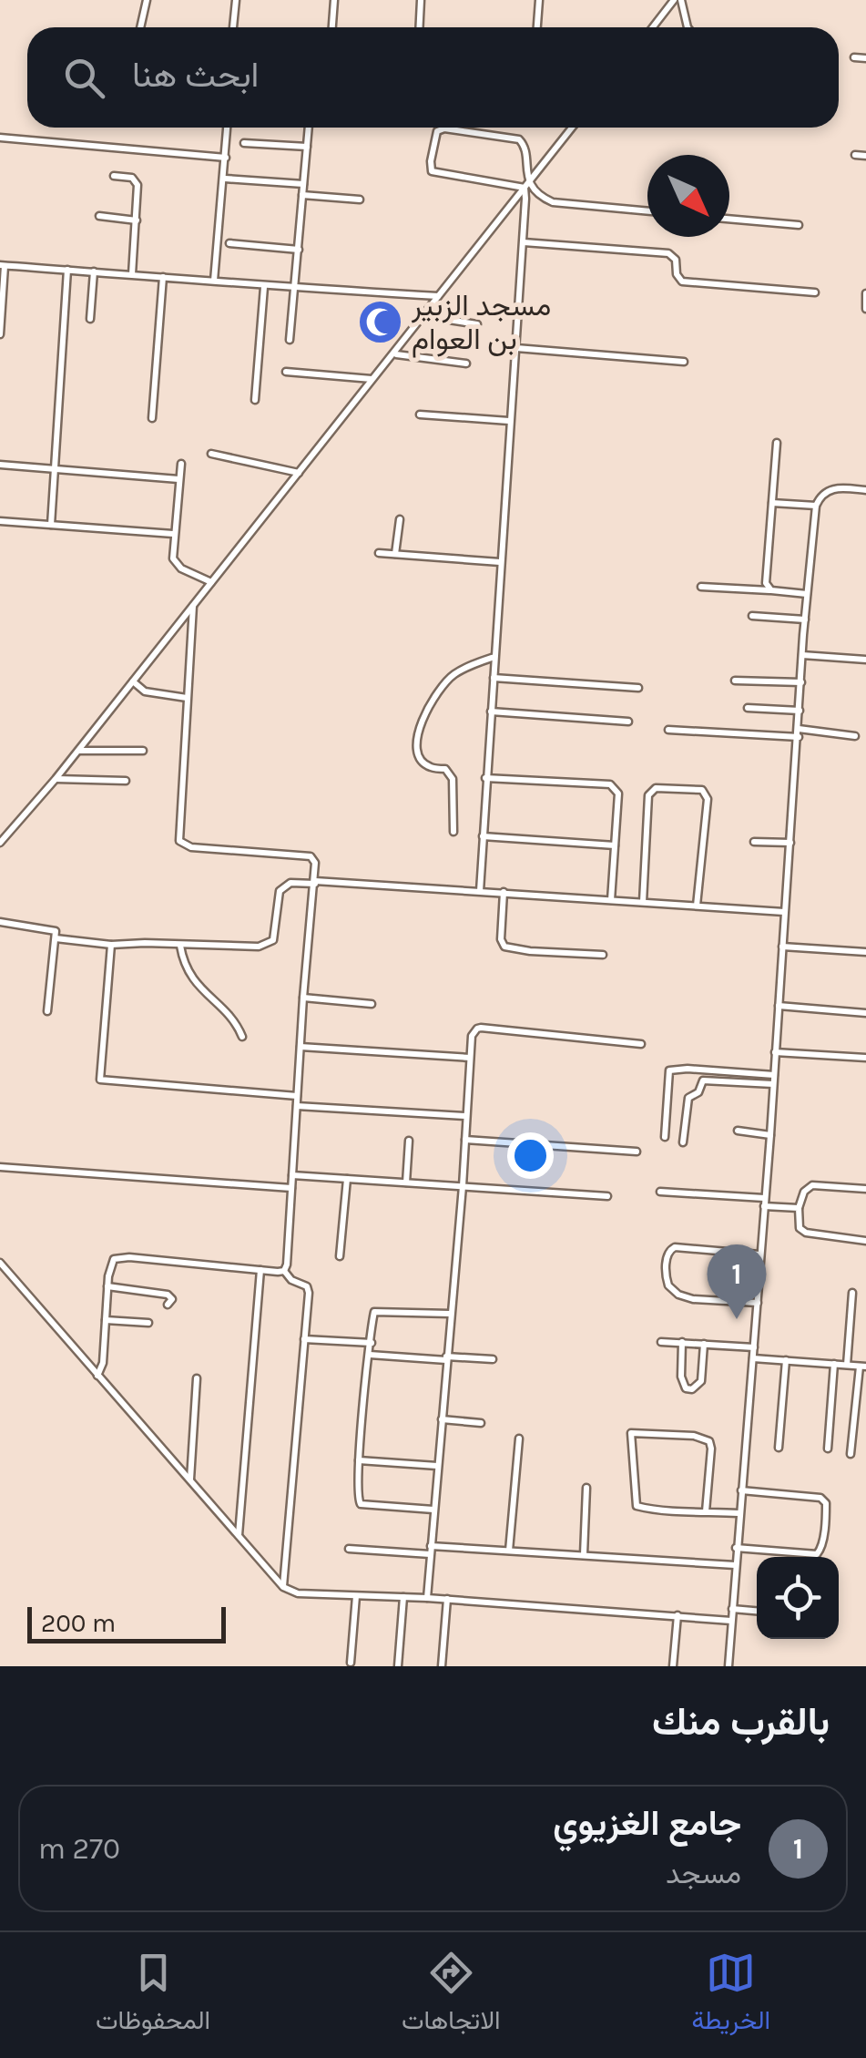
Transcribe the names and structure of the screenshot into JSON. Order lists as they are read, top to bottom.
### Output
{
  "places": {
    "mosque": ["مسجد الزبير بن العوام"]
  },
  "scale_bar": "200 m",
  "north": "bottom right",
  "page": {
    "search": "ابحث هنا",
    "pins": "1",
    "scale": "200 m",
    "heading": "بالقرب منك",
    "list": [
      {
        "mark": "1",
        "name": "جامع الغزيوي",
        "note": "مسجد",
        "value": "270 m"
      }
    ],
    "nav": ["الخريطة", "الاتجاهات", "المحفوظات"]
  }
}
